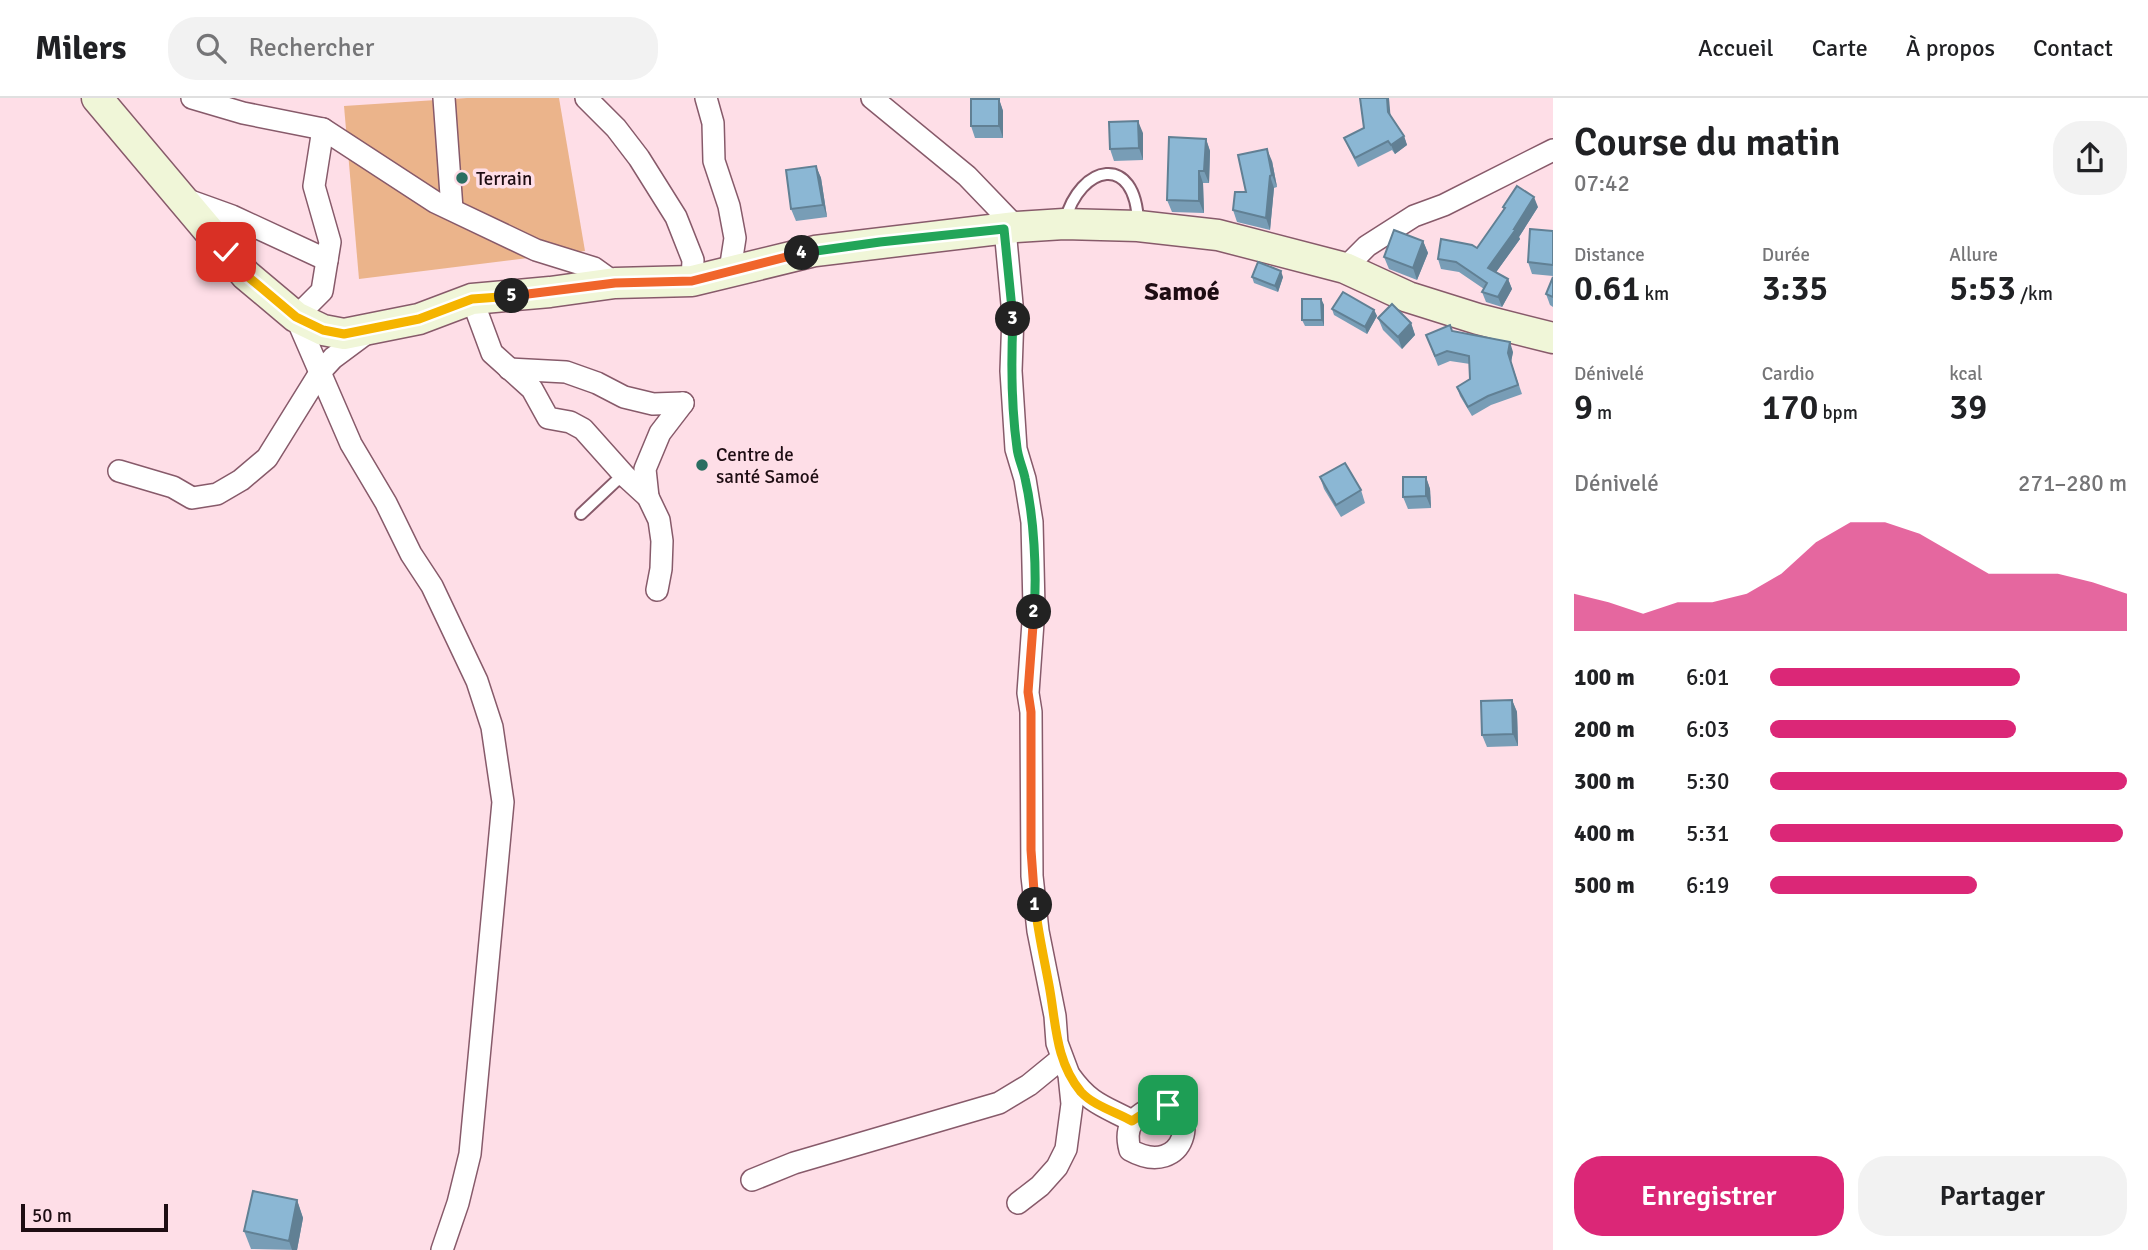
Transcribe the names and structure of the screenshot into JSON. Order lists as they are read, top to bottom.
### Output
{
  "districts": ["Samoé"],
  "places": ["Terrain", "Centre de santé Samoé"],
  "scale_bar": "50 m",
  "page": {
    "header": "Milers",
    "search": "Rechercher",
    "nav": [
      "Accueil",
      "Carte",
      "À propos",
      "Contact"
    ],
    "heading": ["Course du matin", "07:42"],
    "stats": [
      ["Distance", "0.61 km"],
      ["Durée", "3:35"],
      ["Allure", "5:53 /km"],
      ["Dénivelé", "9 m"],
      ["Cardio", "170 bpm"],
      ["kcal", "39"]
    ],
    "pins": [
      "4",
      "5",
      "3",
      "2",
      "1"
    ],
    "chart": ["Dénivelé", "271–280 m"],
    "list": [
      {
        "name": "100 m",
        "note": "6:01"
      },
      {
        "name": "200 m",
        "note": "6:03"
      },
      {
        "name": "300 m",
        "note": "5:30"
      },
      {
        "name": "400 m",
        "note": "5:31"
      },
      {
        "name": "500 m",
        "note": "6:19"
      }
    ],
    "buttons": ["Enregistrer", "Partager"],
    "scale": "50 m"
  }
}
